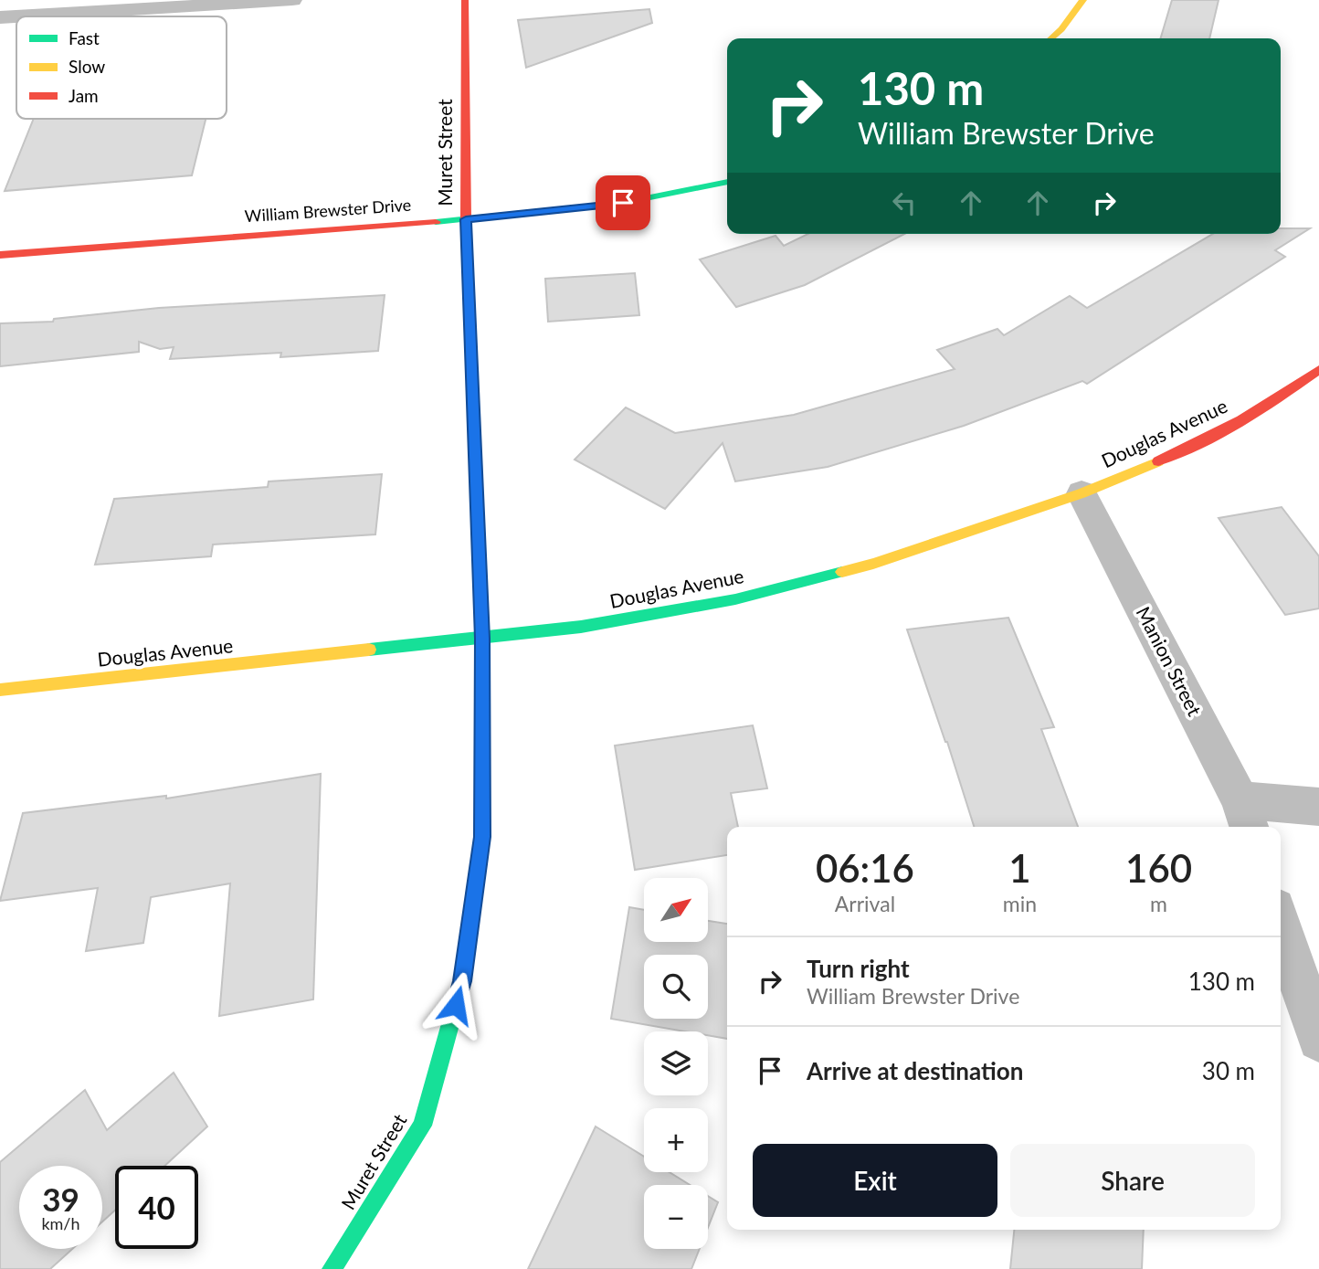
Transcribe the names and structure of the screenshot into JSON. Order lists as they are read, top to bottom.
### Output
{
  "streets": {
    "street": [
      "Muret Street",
      "William Brewster Drive",
      "Douglas Avenue",
      "Manion Street"
    ]
  },
  "crossings": [
    ["Muret Street", "William Brewster Drive"],
    ["Muret Street", "Douglas Avenue"],
    ["Douglas Avenue", "Manion Street"]
  ],
  "legend": ["Fast", "Slow", "Jam"],
  "north": "top right",
  "page": {
    "turn": ["130 m", "William Brewster Drive"],
    "eta": [
      "06:16",
      "Arrival",
      "1",
      "min",
      "160",
      "m"
    ],
    "map_buttons": ["+", "−"],
    "list": [
      {
        "name": "Turn right",
        "note": "William Brewster Drive",
        "value": "130 m"
      },
      {
        "name": "Arrive at destination",
        "value": "30 m"
      }
    ],
    "buttons": ["Exit", "Share"],
    "speed": "39 km/h",
    "limit": "40"
  }
}
